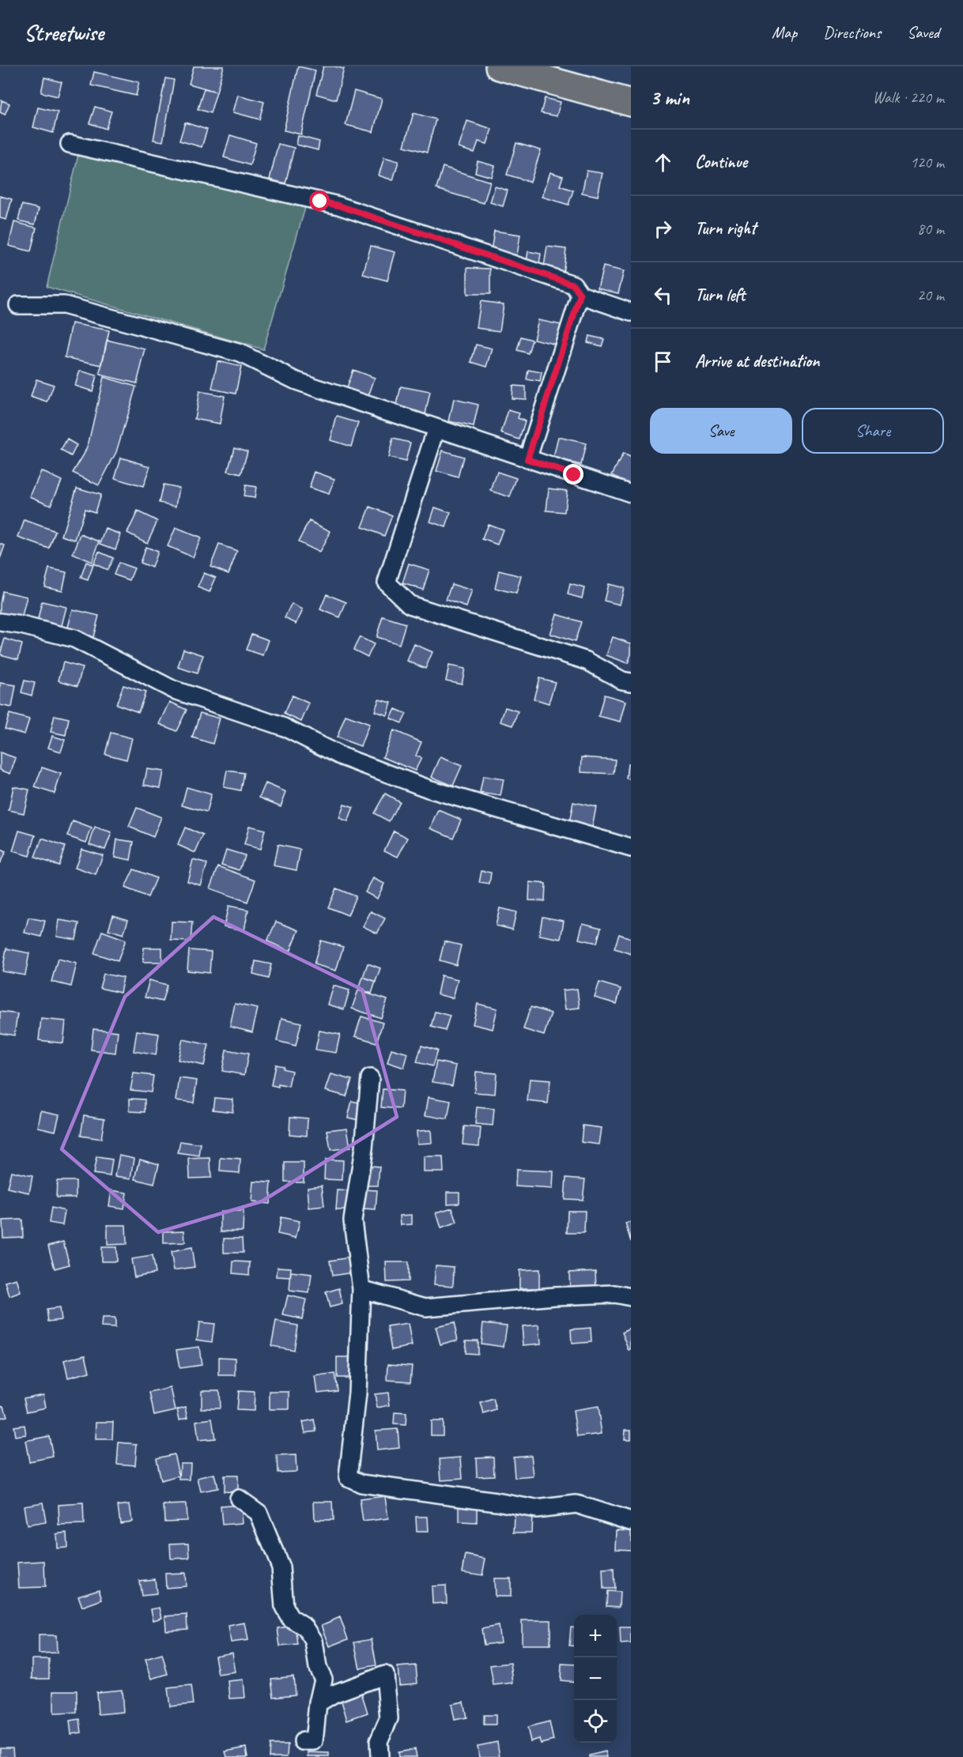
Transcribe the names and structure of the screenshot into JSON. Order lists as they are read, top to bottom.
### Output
{
  "page": {
    "header": "Streetwise",
    "nav": ["Map", "Directions", "Saved"],
    "heading": ["3 min", "Walk · 220 m"],
    "list": [
      ["Continue", "120 m"],
      ["Turn right", "80 m"],
      ["Turn left", "20 m"],
      "Arrive at destination"
    ],
    "buttons": ["Save", "Share"],
    "map_buttons": ["+", "−"]
  }
}
